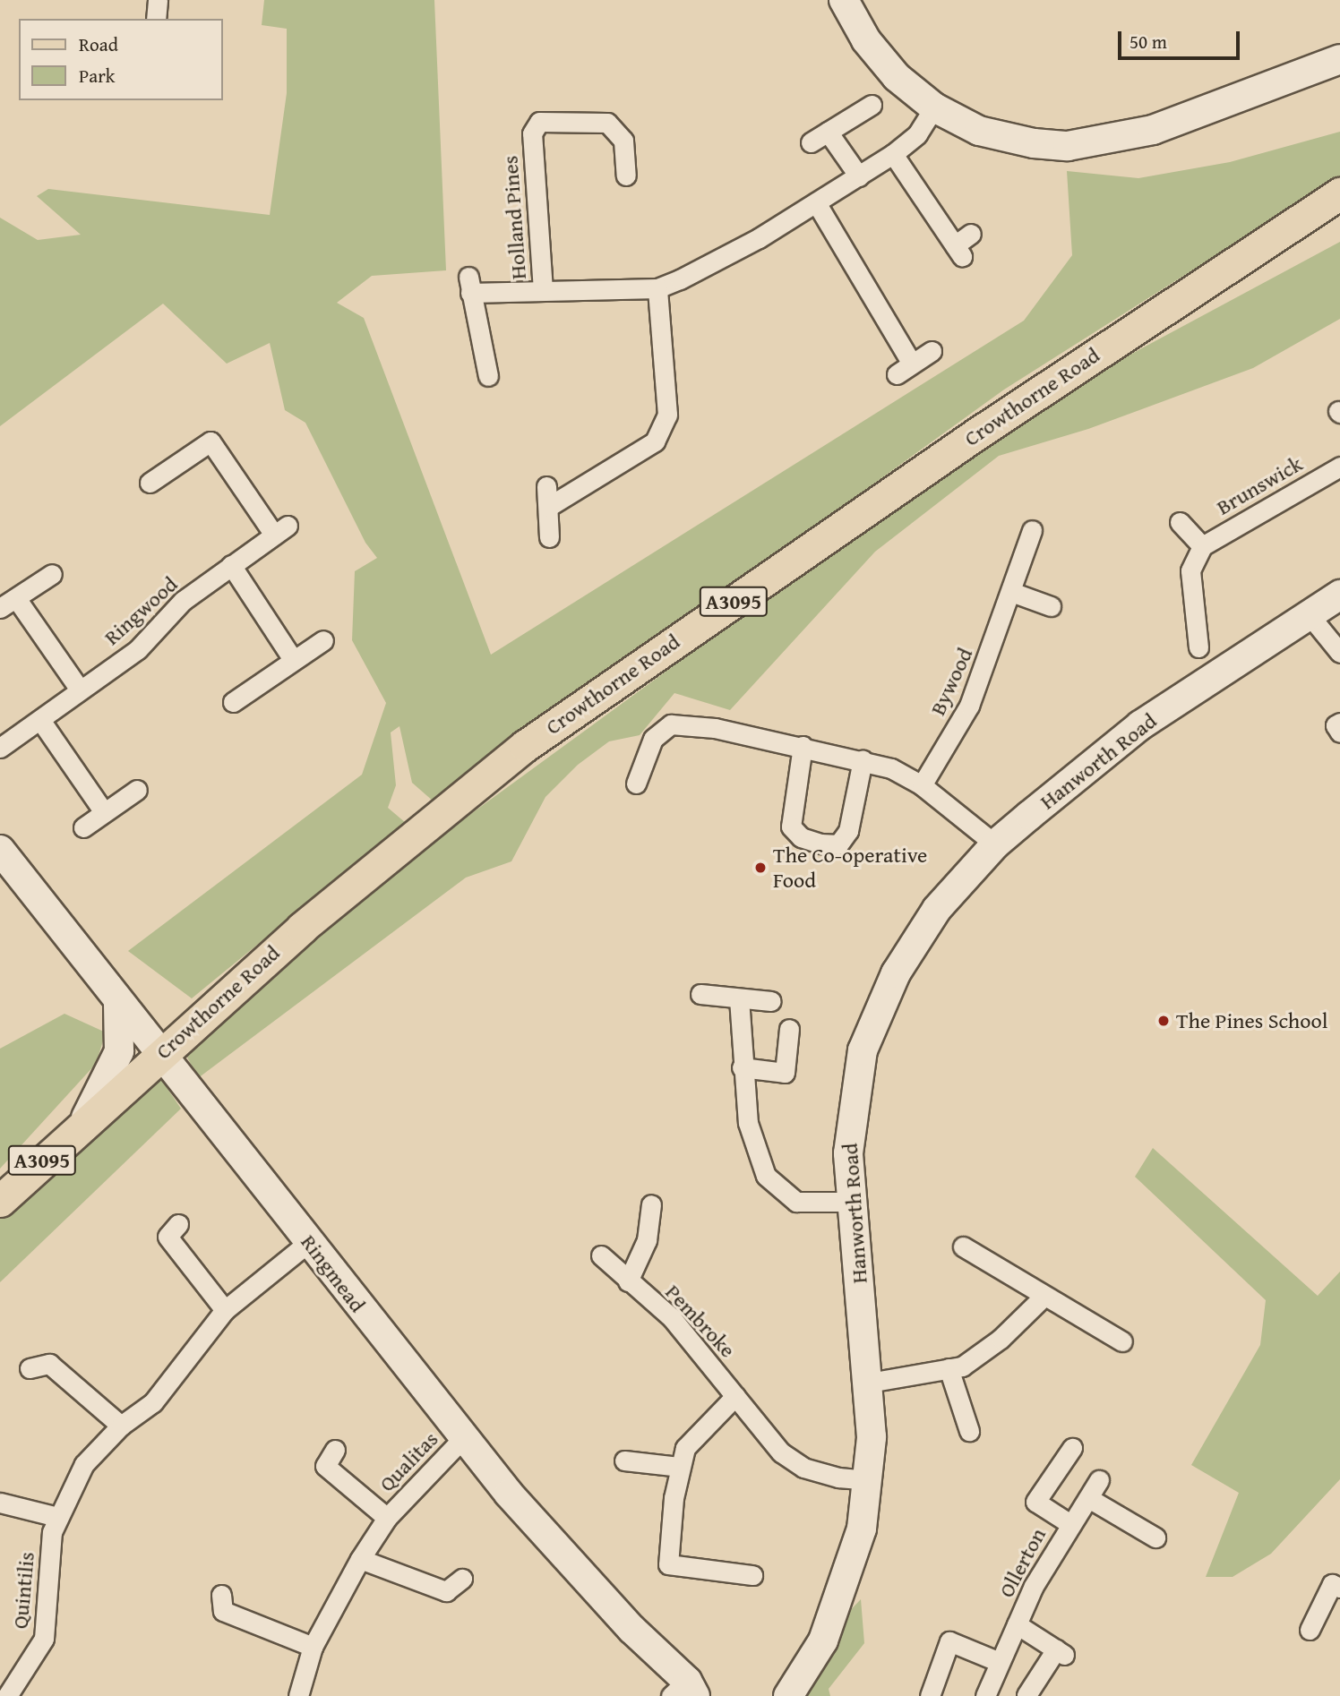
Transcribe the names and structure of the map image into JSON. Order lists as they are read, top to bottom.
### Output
{
  "streets": {
    "main road": ["Crowthorne Road", "A3095"],
    "street": [
      "Holland Pines",
      "Brunswick",
      "Ringwood",
      "Bywood",
      "Hanworth Road",
      "Ringmead",
      "Pembroke",
      "Qualitas",
      "Ollerton",
      "Quintilis"
    ]
  },
  "crossings": [
    ["Crowthorne Road", "Ringmead"],
    ["Hanworth Road", "Pembroke"],
    ["Ringmead", "Qualitas"],
    ["Ringmead", "Quintilis"]
  ],
  "places": ["The Co-operative Food", "The Pines School"],
  "legend": ["Road", "Park"],
  "scale_bar": "50 m"
}
